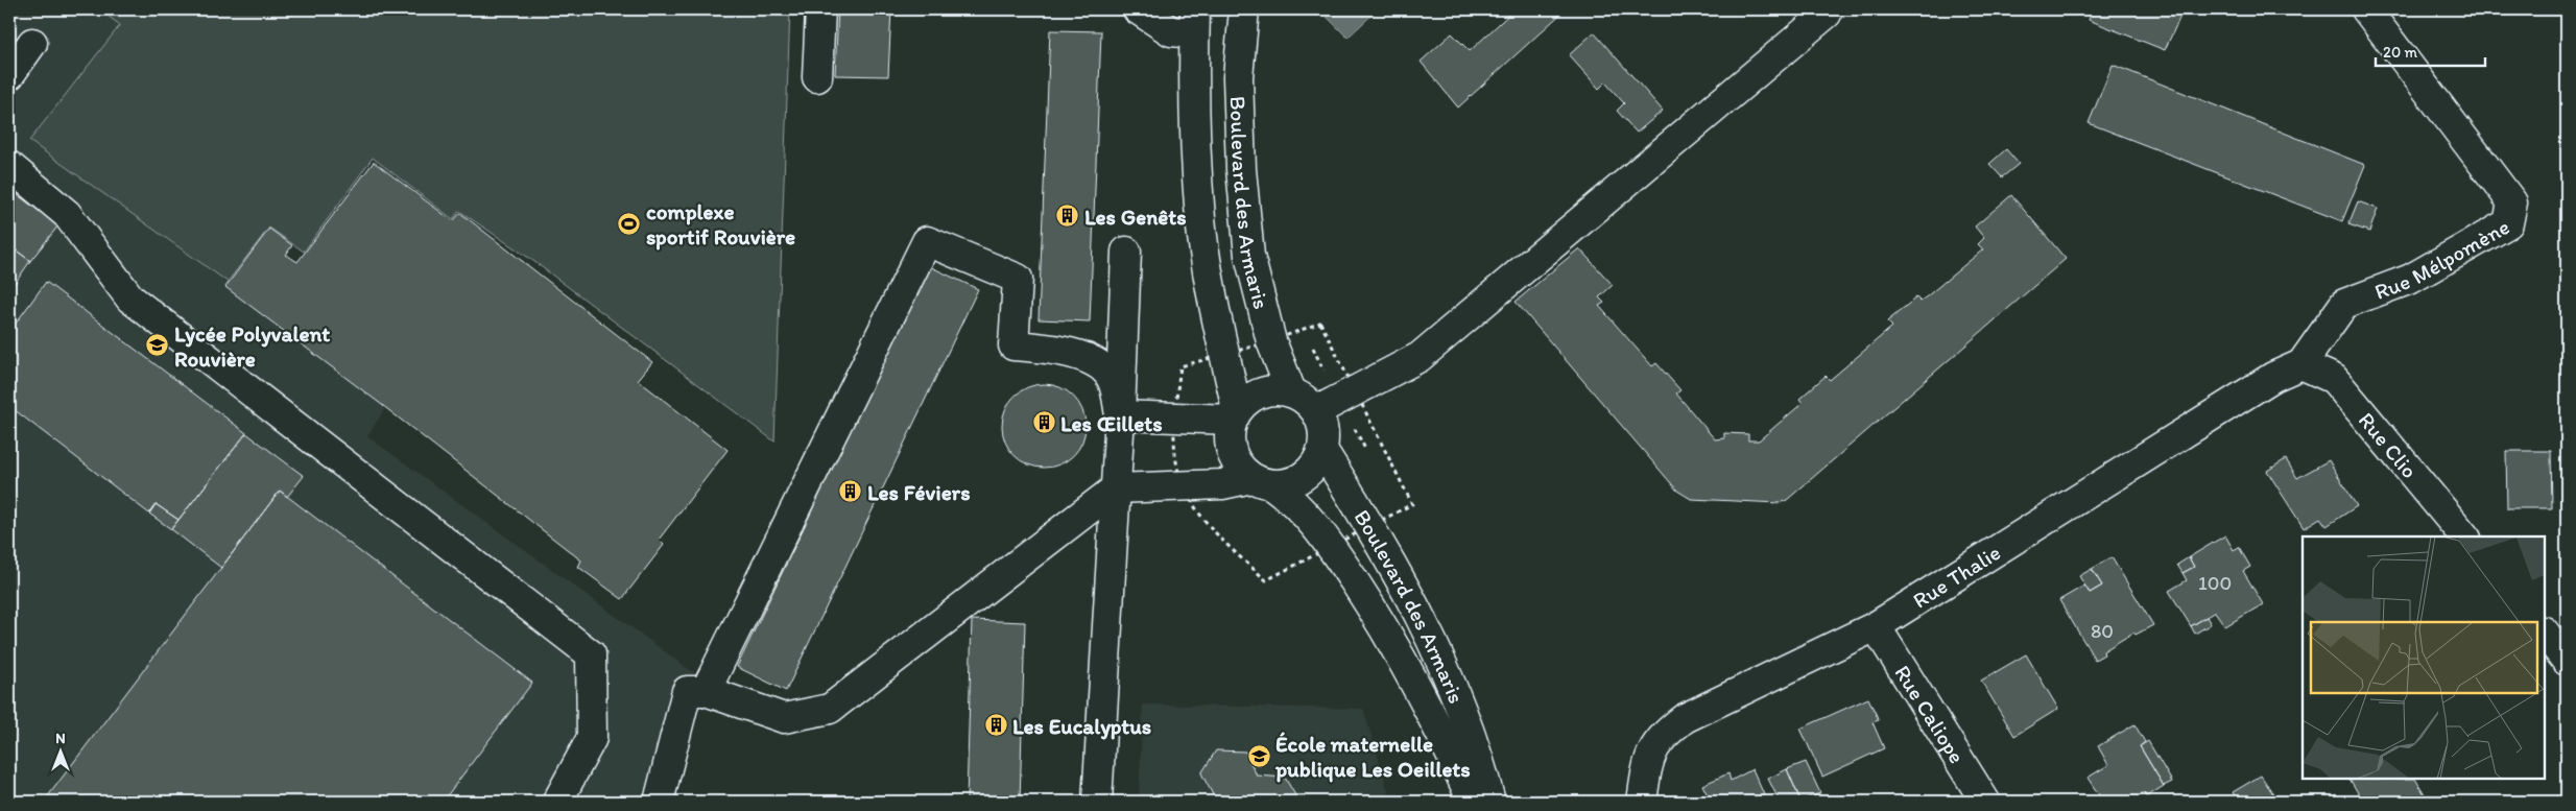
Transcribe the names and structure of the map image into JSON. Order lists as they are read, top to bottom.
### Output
{
  "streets": {
    "street": [
      "Boulevard des Armaris",
      "Rue Mélpomène",
      "Rue Clio",
      "Rue Thalie",
      "Rue Caliope"
    ]
  },
  "crossings": [
    ["Rue Mélpomène", "Rue Clio"],
    ["Rue Mélpomène", "Rue Thalie"],
    ["Rue Clio", "Rue Thalie"],
    ["Rue Thalie", "Rue Caliope"]
  ],
  "places": {
    "building": [
      "Les Genêts",
      "Les Œillets",
      "Les Féviers",
      "Les Eucalyptus"
    ],
    "sports": ["complexe sportif Rouvière"],
    "school or university": ["Lycée Polyvalent Rouvière", "École maternelle publique Les Oeillets"]
  },
  "house_numbers": ["100", "80"],
  "scale_bar": "20 m",
  "north": "top"
}
